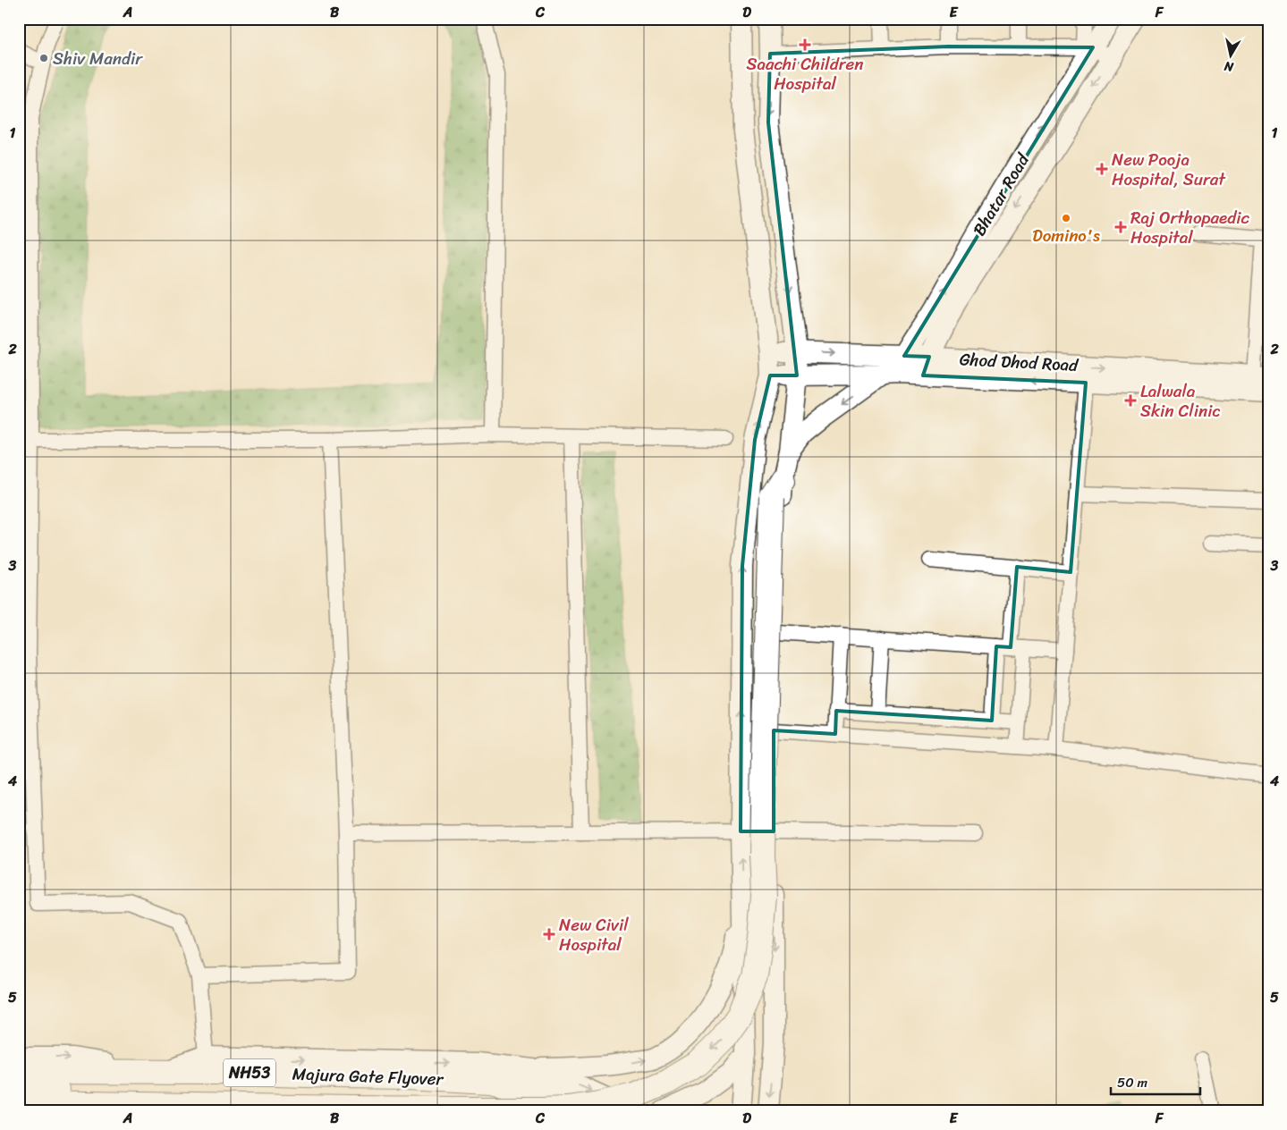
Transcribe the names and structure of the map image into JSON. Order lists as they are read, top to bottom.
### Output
{
  "streets": {
    "highway": ["NH53", "Majura Gate Flyover"],
    "street": ["Bhatar Road", "Ghod Dhod Road"]
  },
  "crossings": [
    ["Bhatar Road", "Ghod Dhod Road"]
  ],
  "places": {
    "health": [
      "Saachi Children Hospital",
      "New Pooja Hospital, Surat",
      "Raj Orthopaedic Hospital",
      "Lalwala Skin Clinic",
      "New Civil Hospital"
    ],
    "other": ["Shiv Mandir", "Domino's"]
  },
  "scale_bar": "50 m",
  "north": "bottom",
  "grid": {
    "columns": [
      "A",
      "B",
      "C",
      "D",
      "E",
      "F"
    ],
    "rows": [
      "1",
      "2",
      "3",
      "4",
      "5"
    ]
  }
}
